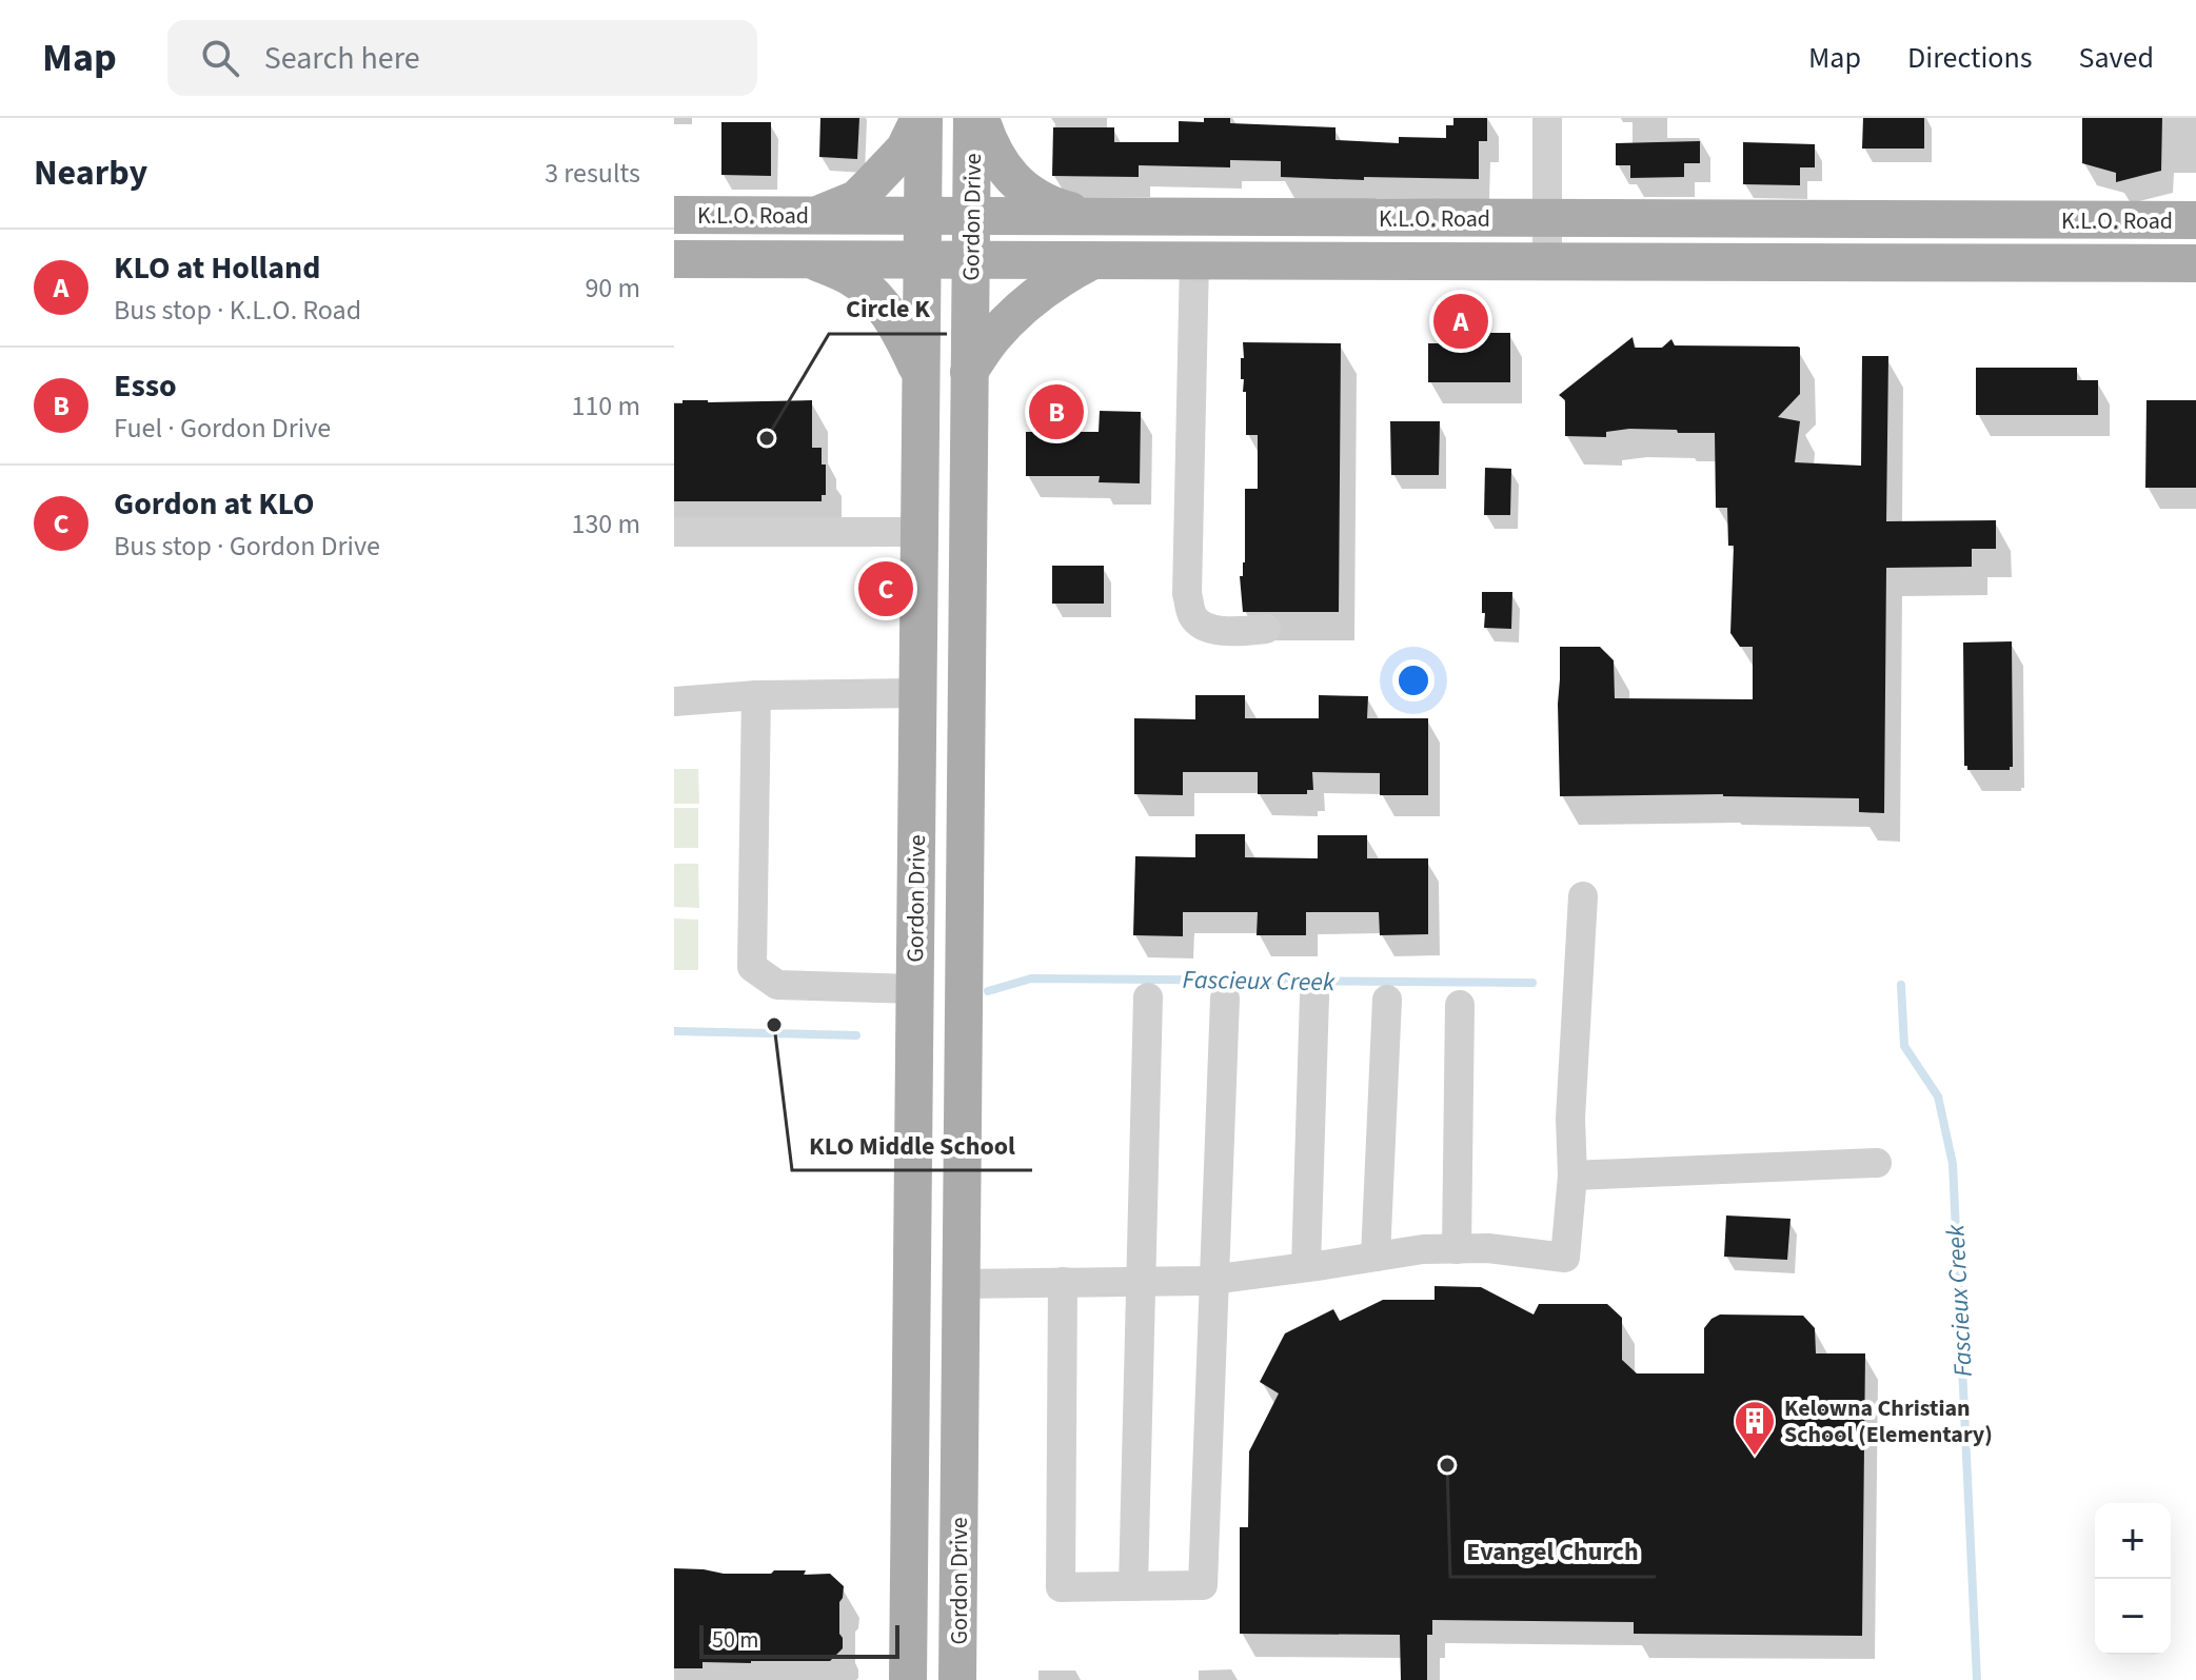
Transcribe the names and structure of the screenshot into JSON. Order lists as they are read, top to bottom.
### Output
{
  "streets": {
    "main road": ["K.L.O. Road", "Gordon Drive"]
  },
  "crossings": [
    ["K.L.O. Road", "Gordon Drive"]
  ],
  "water": ["Fascieux Creek"],
  "places": {
    "other": ["Circle K", "KLO Middle School", "Evangel Church"],
    "building": ["Kelowna Christian School (Elementary)"]
  },
  "scale_bar": "50 m",
  "page": {
    "header": "Map",
    "search": "Search here",
    "nav": ["Map", "Directions", "Saved"],
    "heading": ["Nearby", "3 results"],
    "list": [
      {
        "mark": "A",
        "name": "KLO at Holland",
        "note": "Bus stop · K.L.O. Road",
        "value": "90 m"
      },
      {
        "mark": "B",
        "name": "Esso",
        "note": "Fuel · Gordon Drive",
        "value": "110 m"
      },
      {
        "mark": "C",
        "name": "Gordon at KLO",
        "note": "Bus stop · Gordon Drive",
        "value": "130 m"
      }
    ],
    "pins": ["A", "B", "C"],
    "map_buttons": ["+", "−"],
    "scale": "50 m"
  }
}
